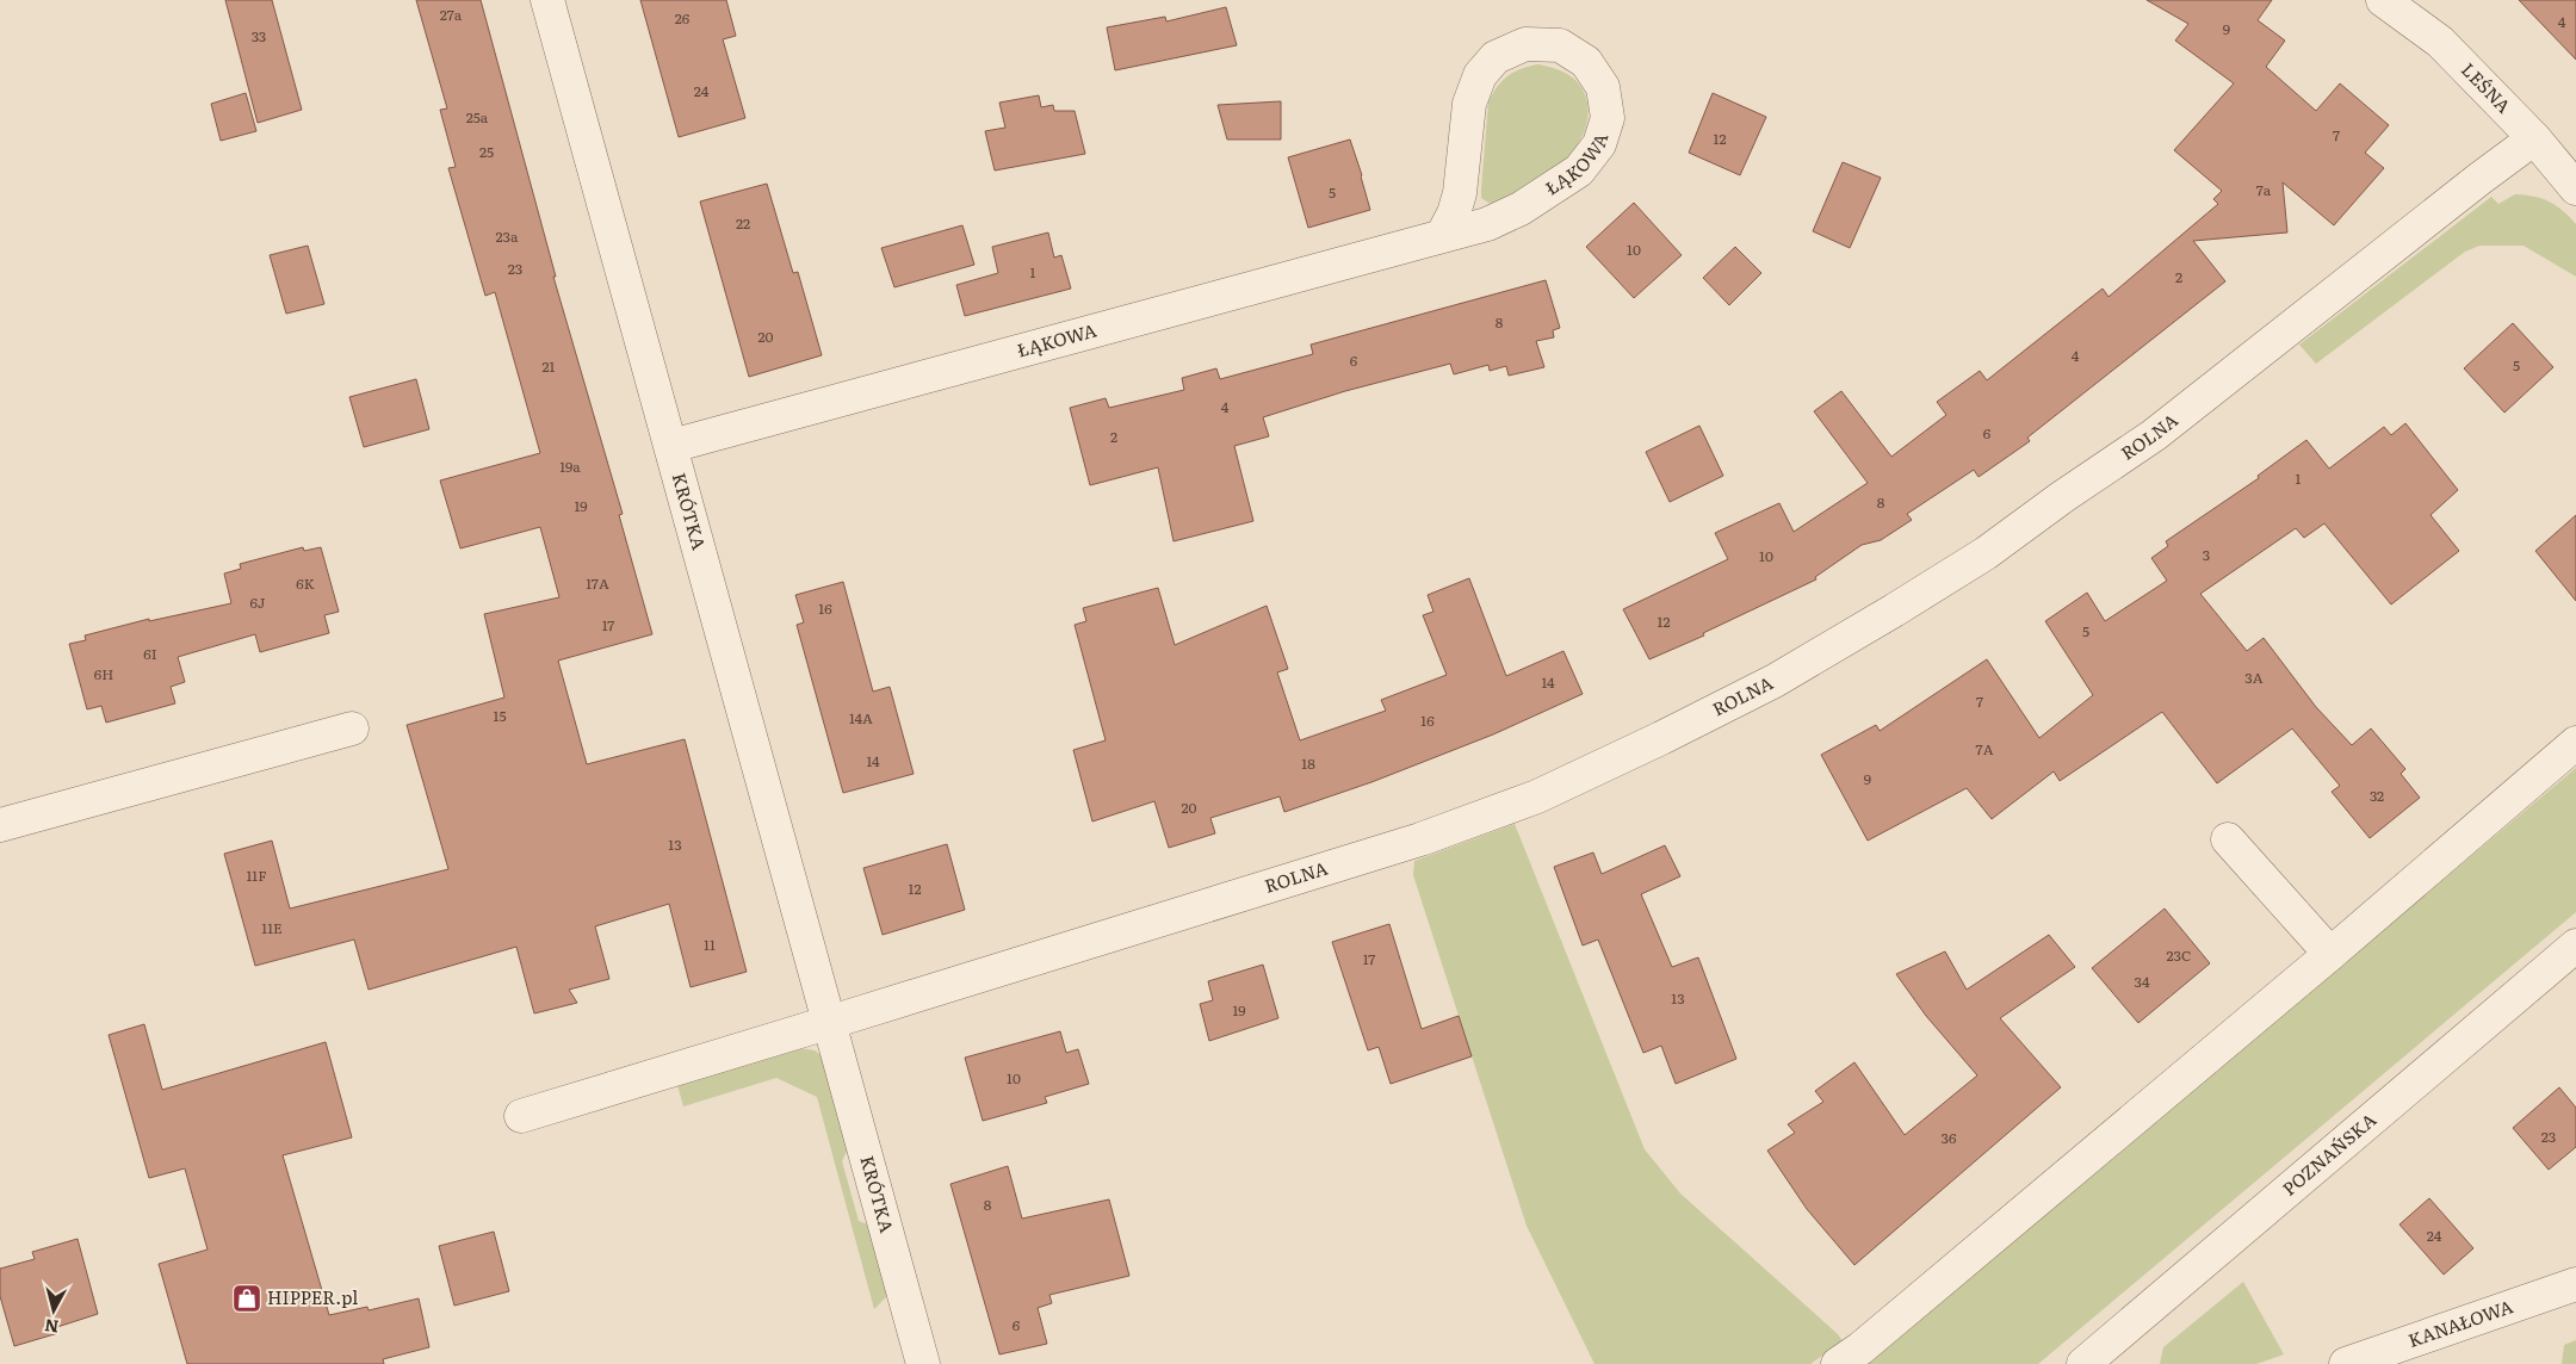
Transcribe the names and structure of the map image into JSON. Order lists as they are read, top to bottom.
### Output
{
  "streets": {
    "street": [
      "LEŚNA",
      "ŁĄKOWA",
      "ROLNA",
      "KRÓTKA",
      "POZNAŃSKA",
      "KANAŁOWA"
    ]
  },
  "crossings": [
    ["LEŚNA", "ROLNA"],
    ["ŁĄKOWA", "KRÓTKA"],
    ["ROLNA", "KRÓTKA"]
  ],
  "places": {
    "shop": ["HIPPER.pl"]
  },
  "house_numbers": [
    "27a",
    "26",
    "4",
    "9",
    "33",
    "24",
    "25a",
    "7",
    "12",
    "25",
    "7a",
    "5",
    "22",
    "23a",
    "10",
    "23",
    "1",
    "2",
    "8",
    "20",
    "4",
    "6",
    "5",
    "21",
    "4",
    "6",
    "2",
    "19a",
    "1",
    "8",
    "19",
    "3",
    "10",
    "6K",
    "17A",
    "6J",
    "16",
    "12",
    "17",
    "5",
    "6I",
    "6H",
    "3A",
    "14",
    "7",
    "15",
    "14A",
    "16",
    "7A",
    "14",
    "18",
    "9",
    "32",
    "20",
    "13",
    "11F",
    "12",
    "11E",
    "11",
    "23C",
    "17",
    "34",
    "13",
    "19",
    "10",
    "23",
    "36",
    "8",
    "24",
    "6"
  ],
  "north": "bottom"
}
